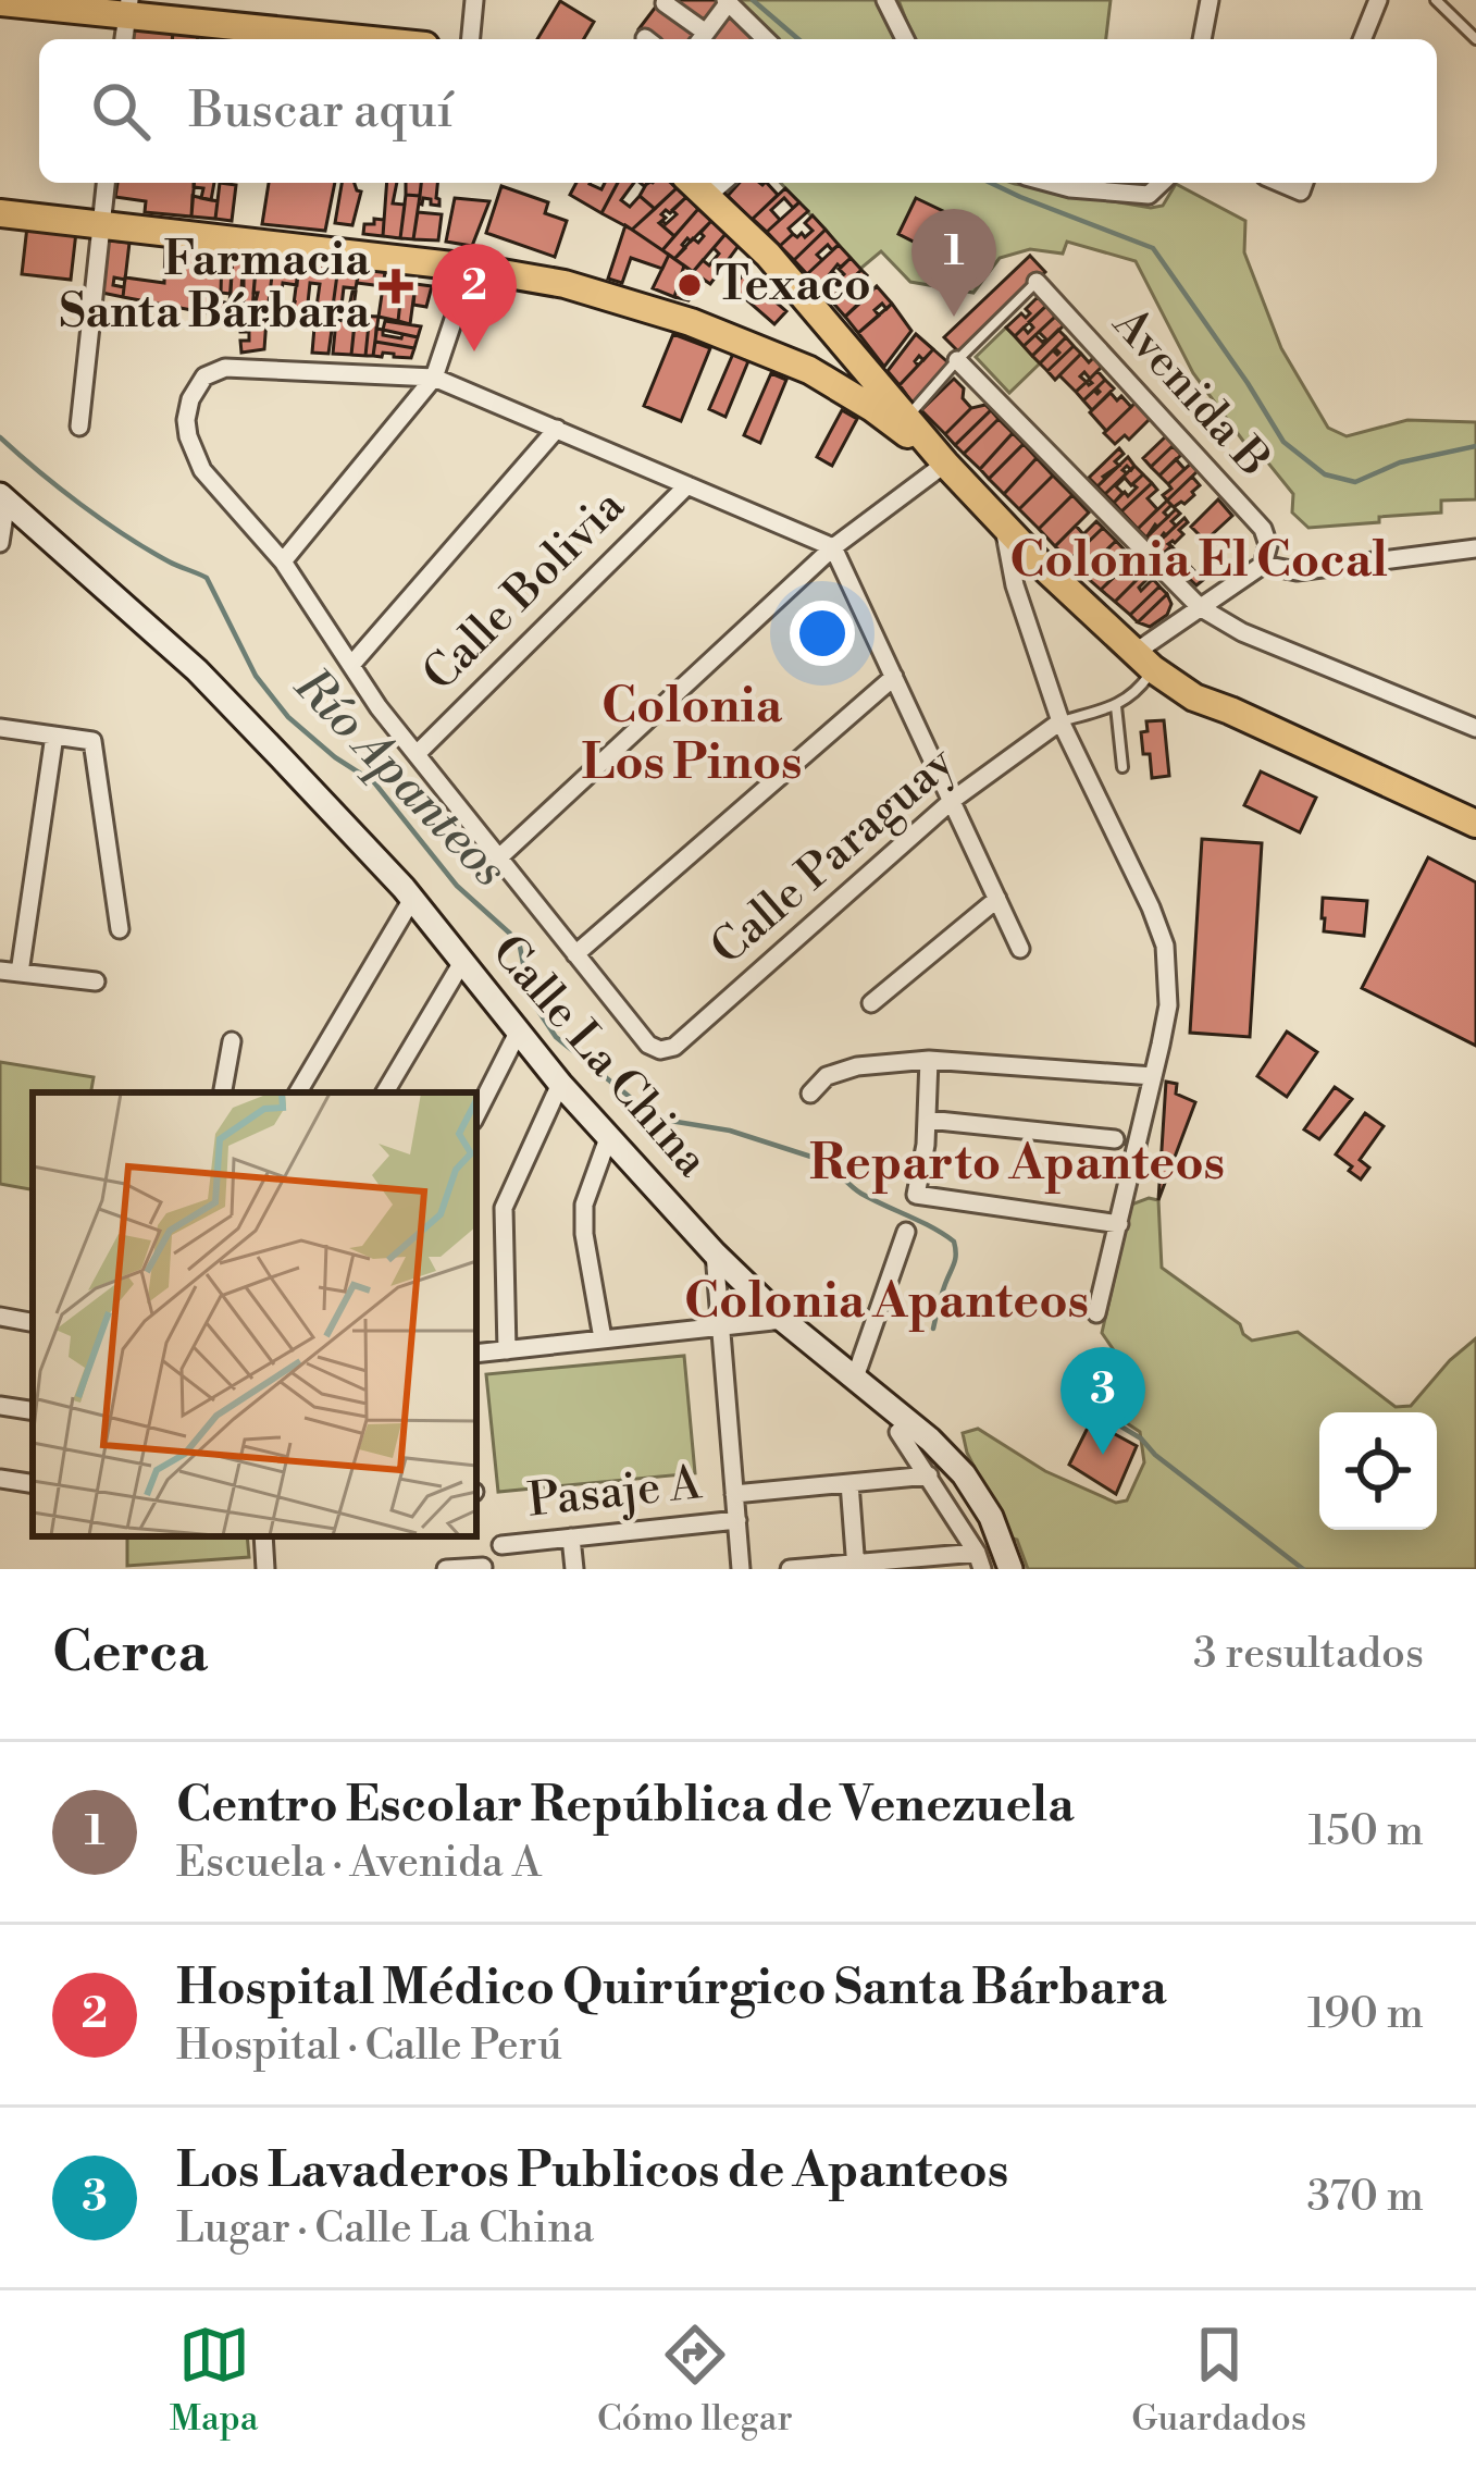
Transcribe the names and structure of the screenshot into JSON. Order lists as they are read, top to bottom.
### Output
{
  "streets": {
    "main road": ["Calle La China"],
    "street": [
      "Avenida B",
      "Calle Bolivia",
      "Calle Paraguay",
      "Pasaje A"
    ]
  },
  "districts": [
    "Colonia El Cocal",
    "Colonia Los Pinos",
    "Reparto Apanteos",
    "Colonia Apanteos"
  ],
  "water": ["Río Apanteos"],
  "places": {
    "other": ["Texaco"],
    "health": ["Farmacia Santa Bárbara"]
  },
  "page": {
    "search": "Buscar aquí",
    "pins": ["1", "2", "3"],
    "heading": ["Cerca", "3 resultados"],
    "list": [
      {
        "mark": "1",
        "name": "Centro Escolar República de Venezuela",
        "note": "Escuela · Avenida A",
        "value": "150 m"
      },
      {
        "mark": "2",
        "name": "Hospital Médico Quirúrgico Santa Bárbara",
        "note": "Hospital · Calle Perú",
        "value": "190 m"
      },
      {
        "mark": "3",
        "name": "Los Lavaderos Publicos de Apanteos",
        "note": "Lugar · Calle La China",
        "value": "370 m"
      }
    ],
    "nav": ["Mapa", "Cómo llegar", "Guardados"]
  }
}
